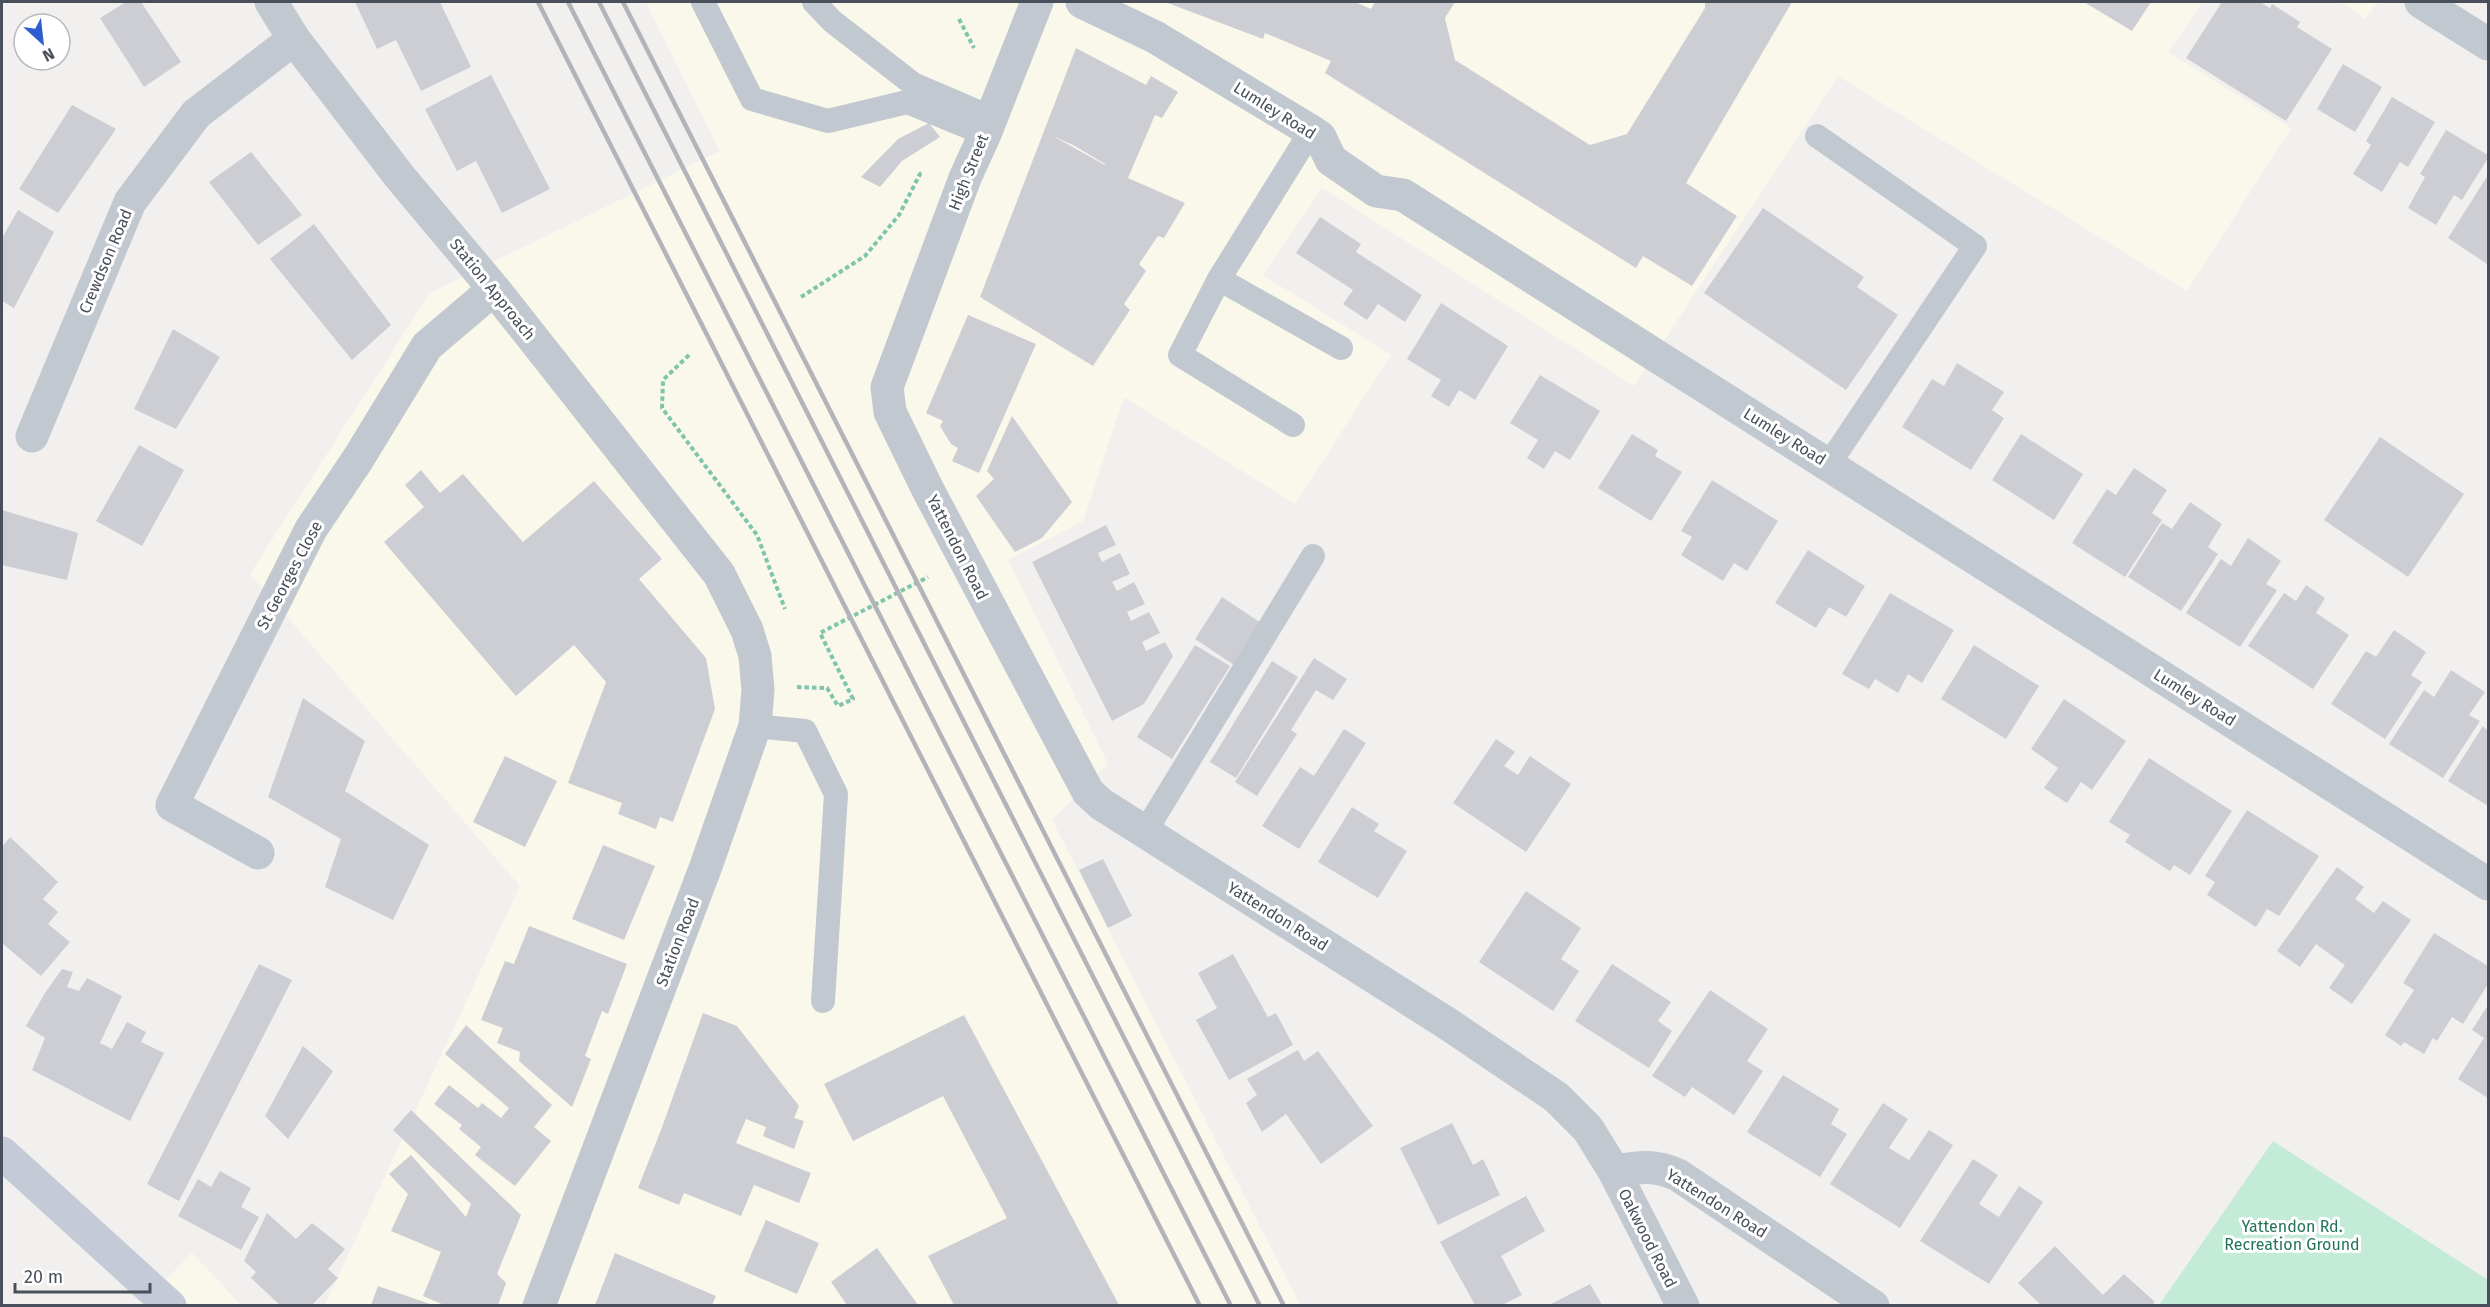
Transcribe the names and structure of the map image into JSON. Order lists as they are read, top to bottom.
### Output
{
  "streets": {
    "street": [
      "Lumley Road",
      "High Street",
      "Crewdson Road",
      "Station Approach",
      "Yattendon Road",
      "St Georges Close",
      "Station Road",
      "Oakwood Road"
    ]
  },
  "crossings": [
    ["High Street", "Yattendon Road"],
    ["Crewdson Road", "Station Approach"],
    ["Station Approach", "St Georges Close"],
    ["Station Approach", "Station Road"],
    ["Yattendon Road", "Oakwood Road"]
  ],
  "parks": ["Yattendon Rd. Recreation Ground"],
  "scale_bar": "20 m",
  "north": "bottom right"
}
